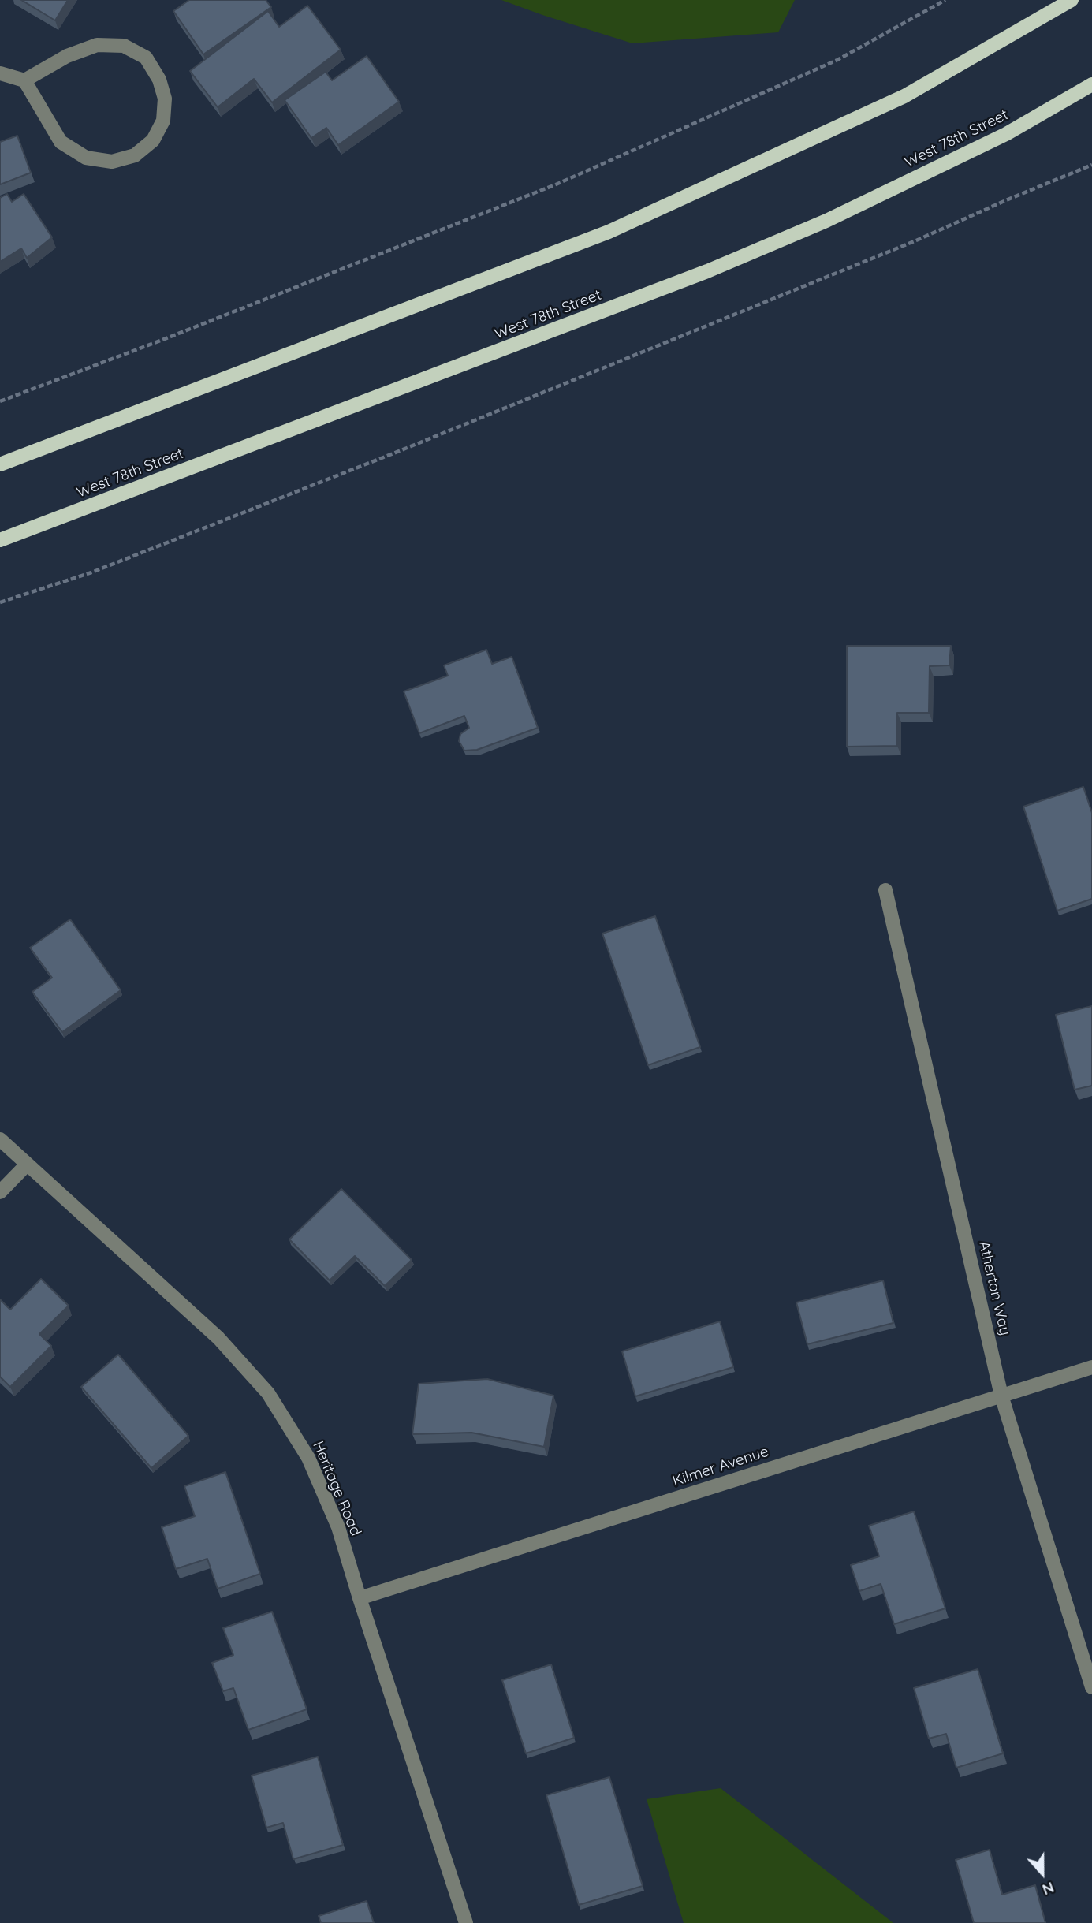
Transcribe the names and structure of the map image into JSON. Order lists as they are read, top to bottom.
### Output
{
  "streets": {
    "main road": ["West 78th Street"],
    "street": ["Atherton Way", "Kilmer Avenue", "Heritage Road"]
  },
  "crossings": [
    ["Atherton Way", "Kilmer Avenue"],
    ["Kilmer Avenue", "Heritage Road"]
  ],
  "north": "bottom"
}
